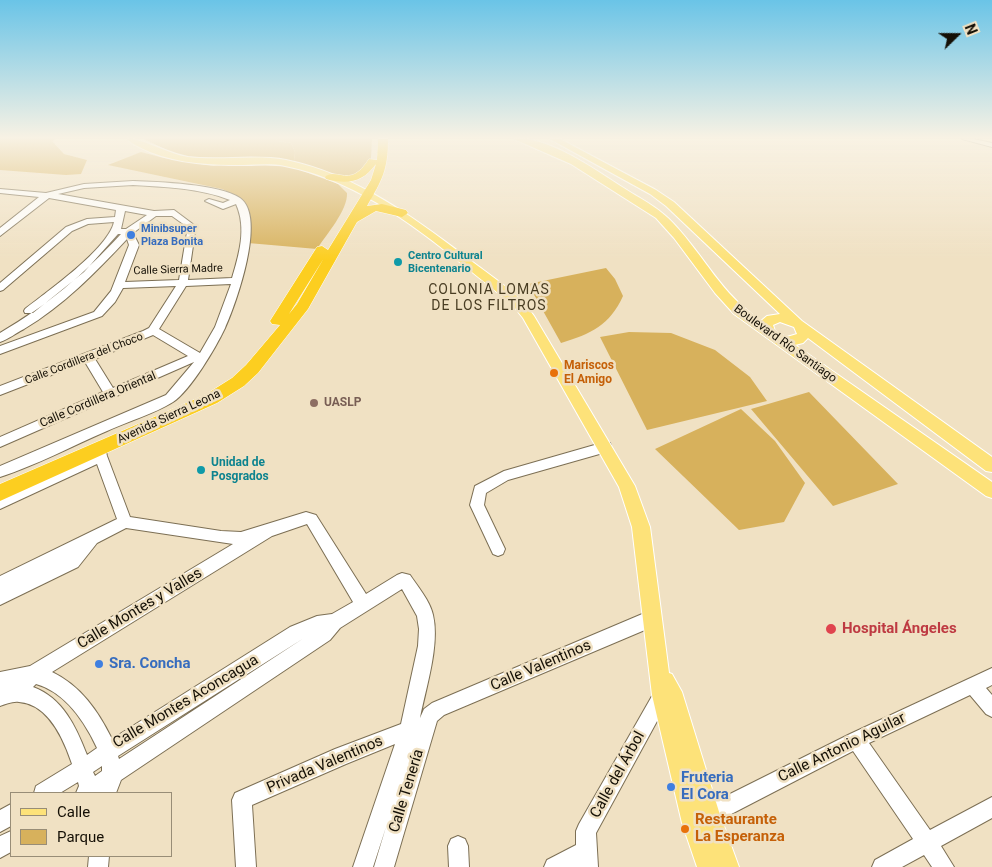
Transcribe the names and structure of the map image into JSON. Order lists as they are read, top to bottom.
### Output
{
  "streets": {
    "highway": ["Avenida Sierra Leona"],
    "main road": ["Boulevard Río Santiago"],
    "street": [
      "Calle Sierra Madre",
      "Calle Cordillera del Choco",
      "Calle Cordillera Oriental",
      "Calle Montes y Valles",
      "Calle Valentinos",
      "Calle Montes Aconcagua",
      "Calle Antonio Aguilar",
      "Privada Valentinos",
      "Calle del Árbol",
      "Calle Tenería"
    ]
  },
  "crossings": [
    ["Calle Sierra Madre", "Calle Cordillera del Choco"],
    ["Calle Cordillera Oriental", "Avenida Sierra Leona"],
    ["Calle Valentinos", "Calle Tenería"],
    ["Calle Montes Aconcagua", "Privada Valentinos"]
  ],
  "districts": ["COLONIA LOMAS DE LOS FILTROS"],
  "places": [
    "Minibsuper Plaza Bonita",
    "Centro Cultural Bicentenario",
    "Mariscos El Amigo",
    "UASLP",
    "Unidad de Posgrados",
    "Hospital Ángeles",
    "Sra. Concha",
    "Fruteria El Cora",
    "Restaurante La Esperanza"
  ],
  "legend": ["Calle", "Parque"],
  "north": "right"
}
